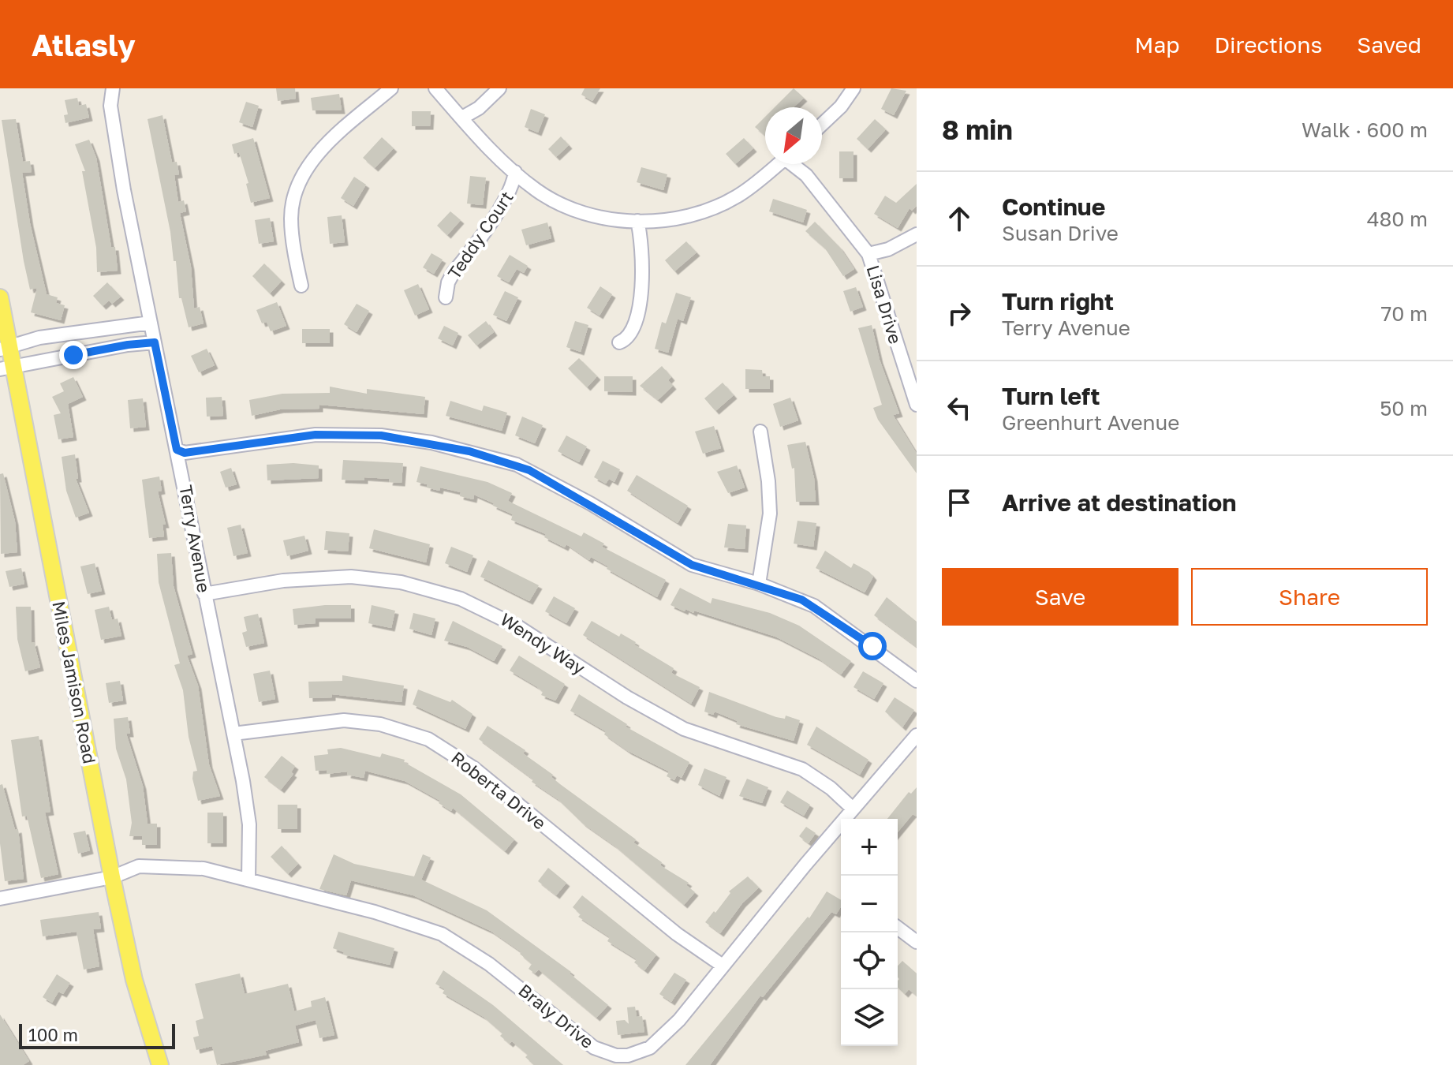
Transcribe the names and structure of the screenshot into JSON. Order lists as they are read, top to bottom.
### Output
{
  "streets": {
    "main road": ["Miles Jamison Road"],
    "street": [
      "Teddy Court",
      "Lisa Drive",
      "Terry Avenue",
      "Wendy Way",
      "Roberta Drive",
      "Braly Drive"
    ]
  },
  "crossings": [
    ["Terry Avenue", "Wendy Way"],
    ["Terry Avenue", "Roberta Drive"],
    ["Terry Avenue", "Braly Drive"],
    ["Wendy Way", "Braly Drive"],
    ["Miles Jamison Road", "Braly Drive"],
    ["Roberta Drive", "Braly Drive"]
  ],
  "scale_bar": "100 m",
  "north": "bottom left",
  "page": {
    "header": "Atlasly",
    "nav": ["Map", "Directions", "Saved"],
    "heading": ["8 min", "Walk · 600 m"],
    "list": [
      ["Continue", "Susan Drive", "480 m"],
      ["Turn right", "Terry Avenue", "70 m"],
      ["Turn left", "Greenhurt Avenue", "50 m"],
      "Arrive at destination"
    ],
    "buttons": ["Save", "Share"],
    "map_buttons": ["+", "−"],
    "scale": "100 m"
  }
}
